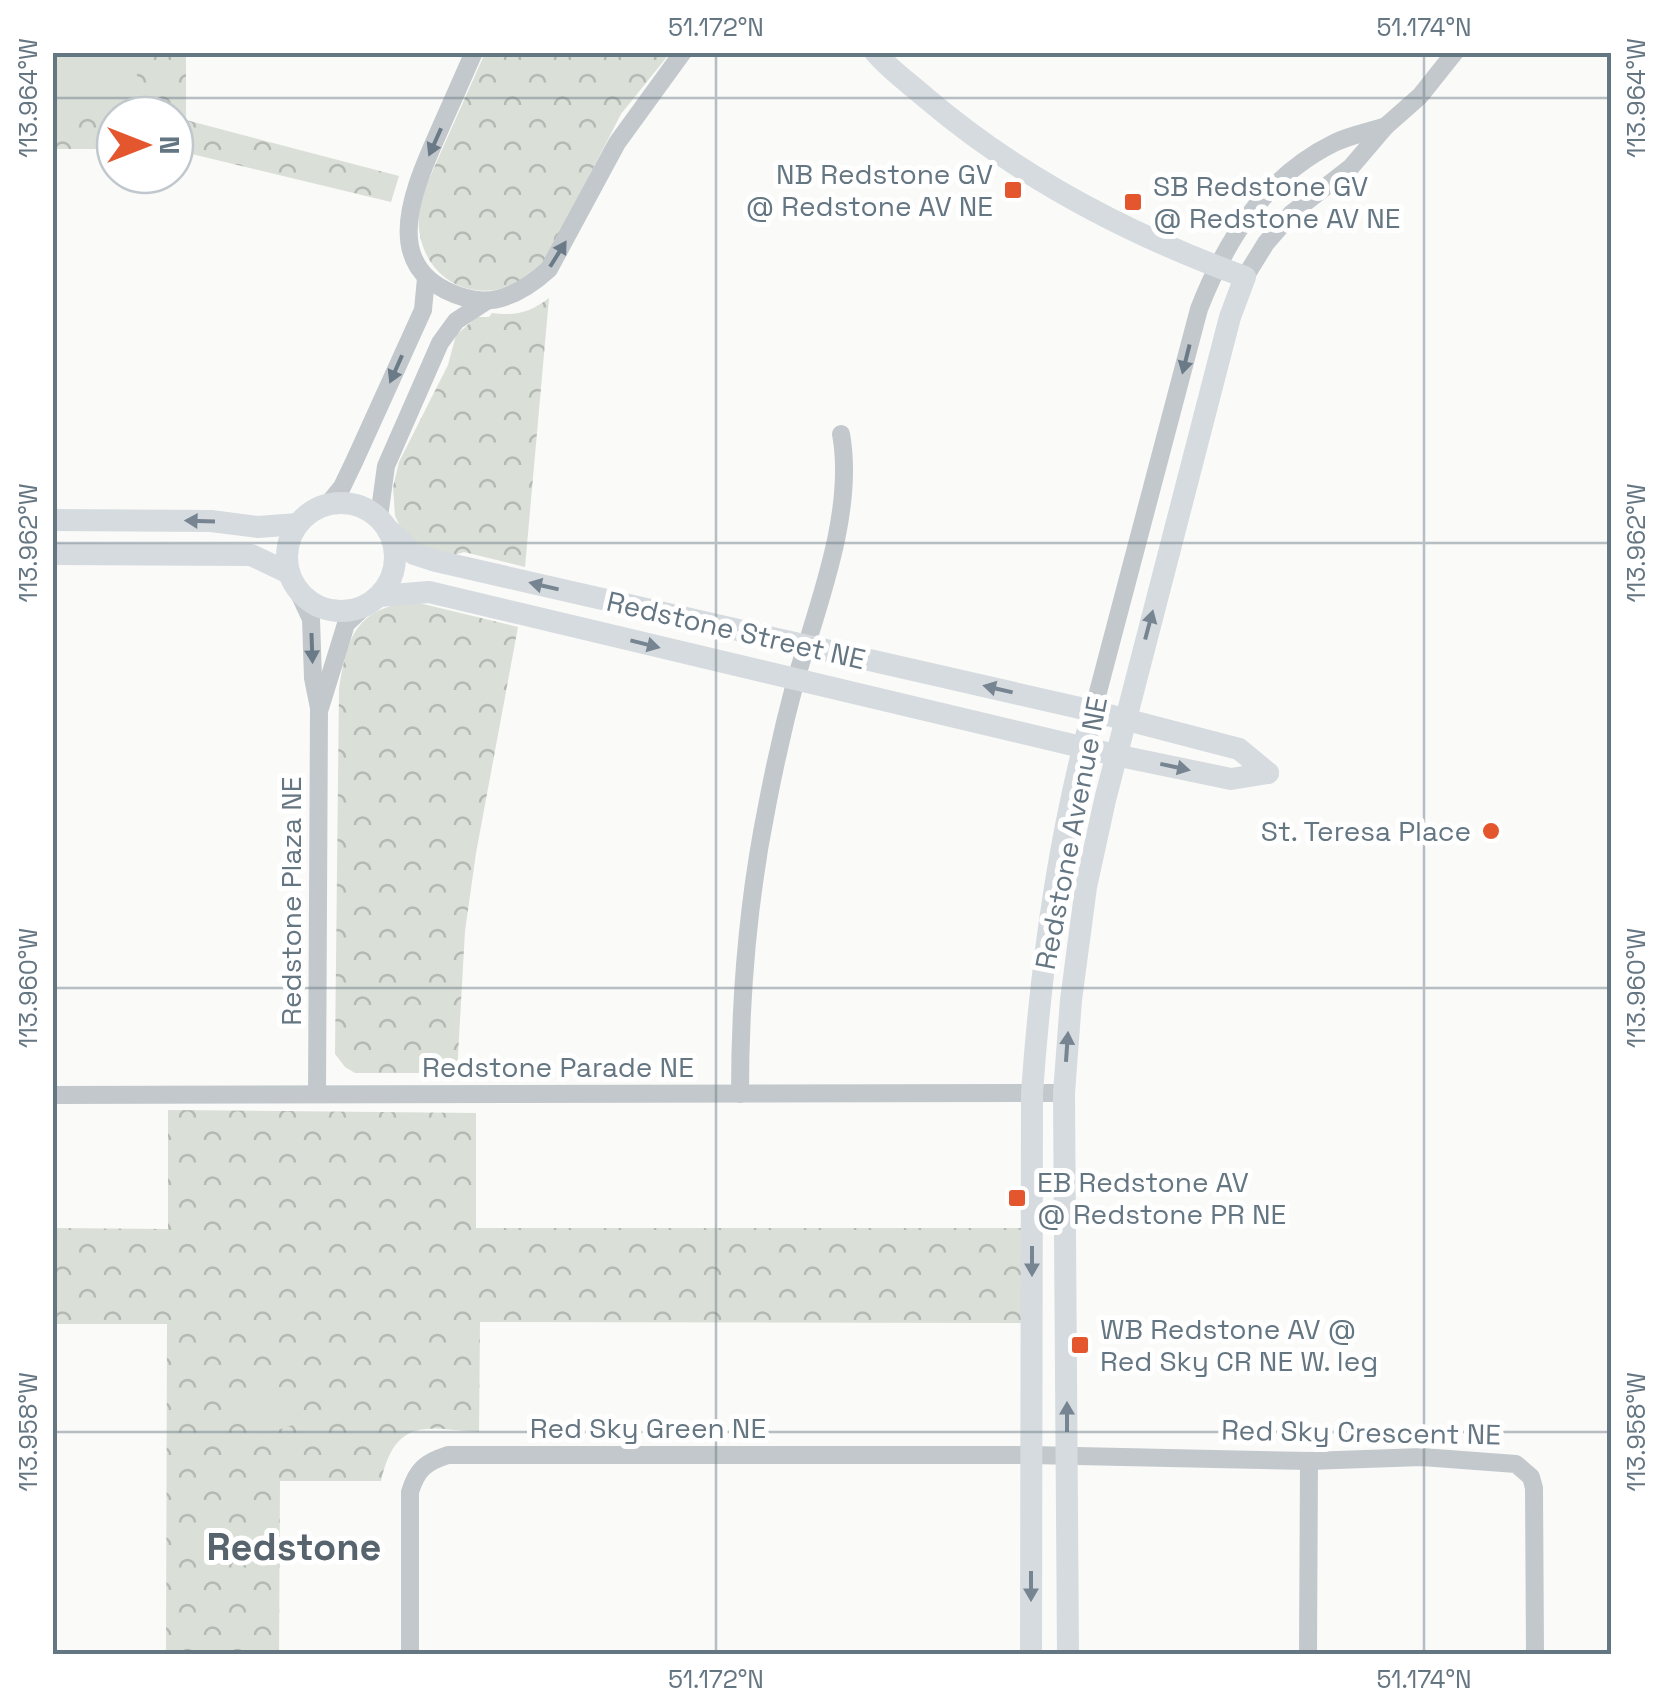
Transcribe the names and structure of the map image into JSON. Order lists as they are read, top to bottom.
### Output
{
  "streets": {
    "street": [
      "Redstone Street NE",
      "Redstone Avenue NE",
      "Redstone Plaza NE",
      "Redstone Parade NE",
      "Red Sky Green NE",
      "Red Sky Crescent NE"
    ]
  },
  "crossings": [
    ["Redstone Street NE", "Redstone Avenue NE"],
    ["Redstone Street NE", "Redstone Plaza NE"],
    ["Redstone Avenue NE", "Redstone Parade NE"],
    ["Redstone Avenue NE", "Red Sky Green NE"],
    ["Redstone Avenue NE", "Red Sky Crescent NE"],
    ["Redstone Plaza NE", "Redstone Parade NE"],
    ["Red Sky Green NE", "Red Sky Crescent NE"]
  ],
  "districts": ["Redstone"],
  "places": {
    "transit": [
      "NB Redstone GV @ Redstone AV NE",
      "SB Redstone GV @ Redstone AV NE",
      "EB Redstone AV @ Redstone PR NE",
      "WB Redstone AV @ Red Sky CR NE W. leg"
    ],
    "other": ["St. Teresa Place"]
  },
  "north": "right",
  "coordinates": [
    "51.172°N",
    "51.174°N",
    "113.964°W",
    "113.962°W",
    "113.960°W",
    "113.958°W"
  ]
}
